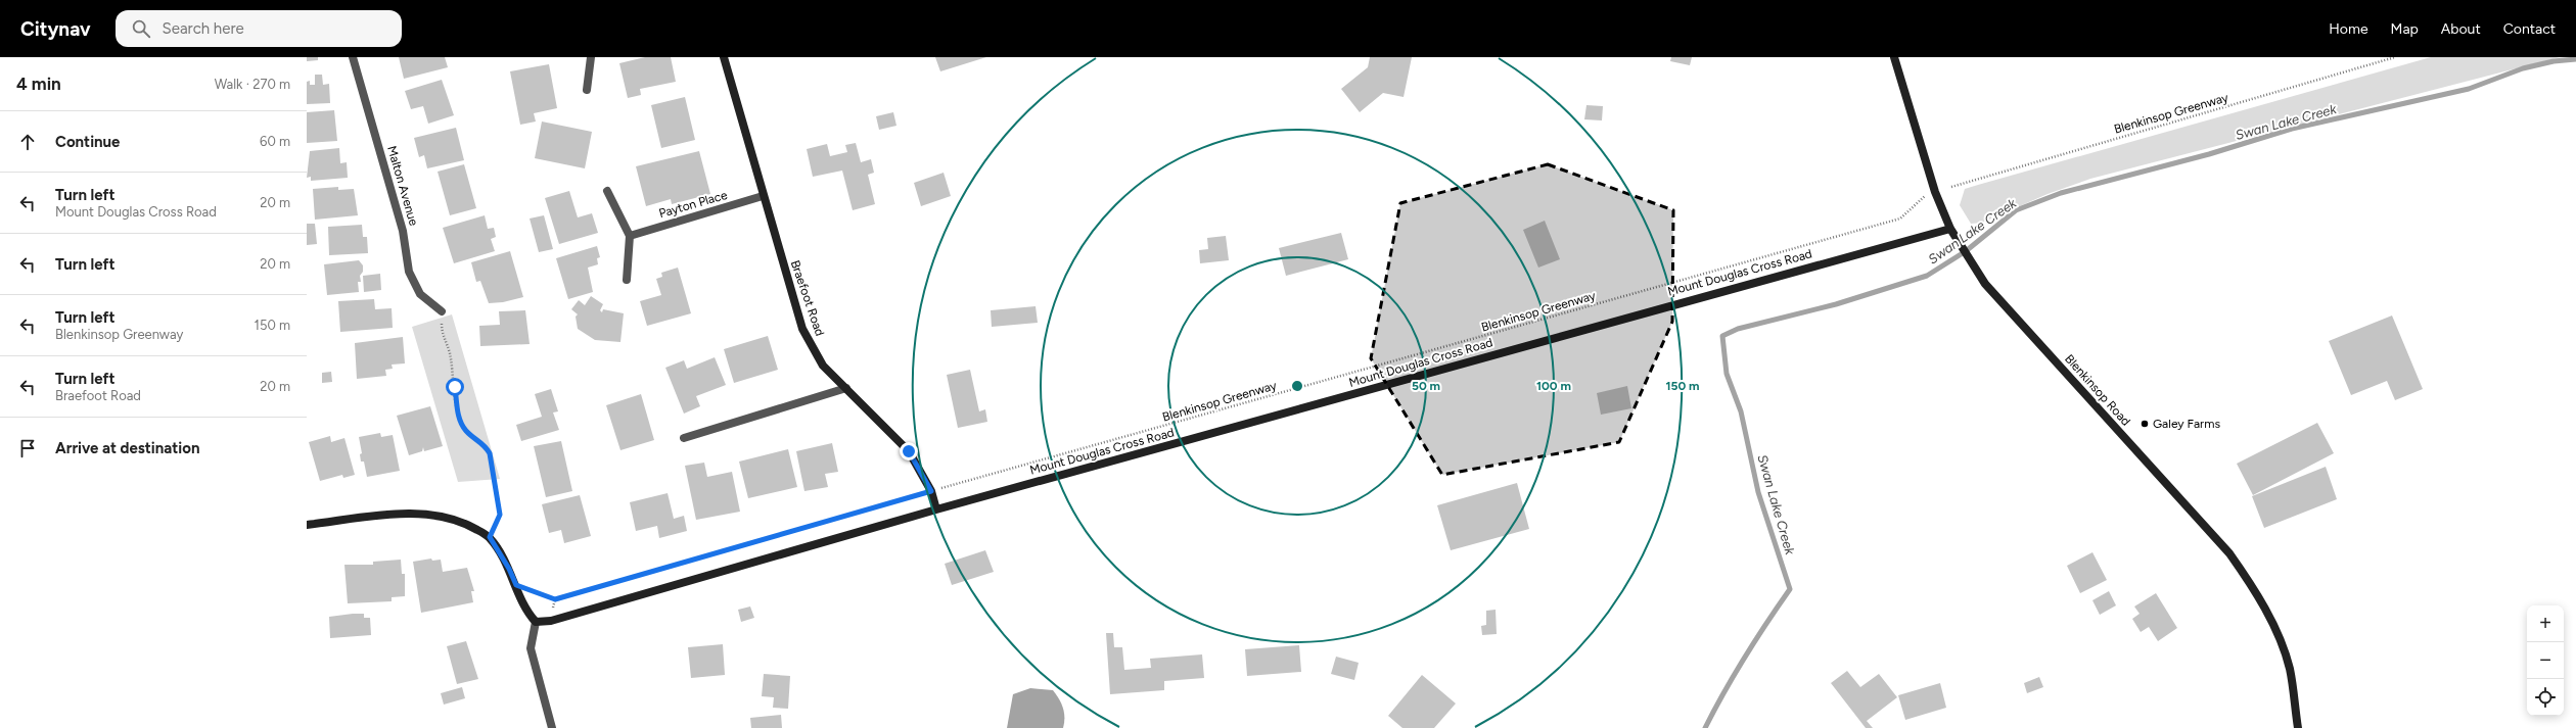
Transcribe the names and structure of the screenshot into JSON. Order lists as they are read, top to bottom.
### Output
{
  "streets": {
    "street": [
      "Malton Avenue",
      "Payton Place",
      "Mount Douglas Cross Road",
      "Braefoot Road",
      "Blenkinsop Road"
    ],
    "path": ["Blenkinsop Greenway"]
  },
  "crossings": [
    ["Blenkinsop Greenway", "Braefoot Road"],
    ["Payton Place", "Braefoot Road"],
    ["Mount Douglas Cross Road", "Braefoot Road"],
    ["Mount Douglas Cross Road", "Blenkinsop Road"]
  ],
  "water": ["Swan Lake Creek"],
  "places": ["Galey Farms"],
  "page": {
    "header": "Citynav",
    "search": "Search here",
    "nav": [
      "Home",
      "Map",
      "About",
      "Contact"
    ],
    "heading": ["4 min", "Walk · 270 m"],
    "list": [
      ["Continue", "60 m"],
      ["Turn left", "Mount Douglas Cross Road", "20 m"],
      ["Turn left", "20 m"],
      ["Turn left", "Blenkinsop Greenway", "150 m"],
      ["Turn left", "Braefoot Road", "20 m"],
      "Arrive at destination"
    ],
    "map_buttons": ["+", "−"]
  },
  "rings": ["50 m", "100 m", "150 m"]
}
